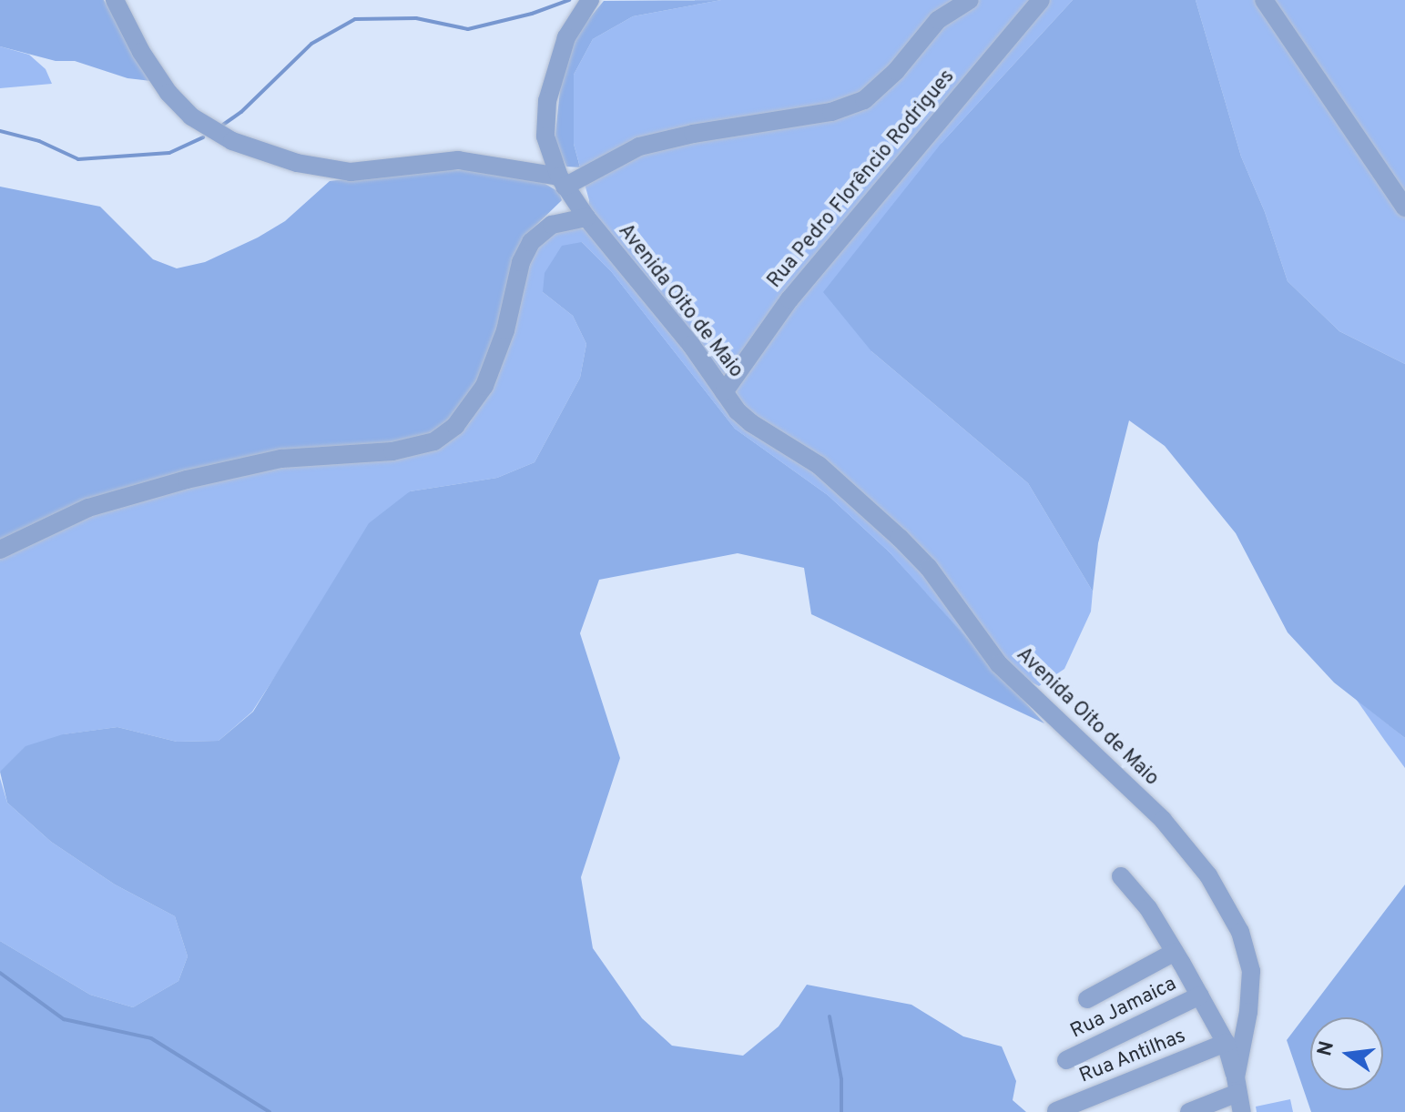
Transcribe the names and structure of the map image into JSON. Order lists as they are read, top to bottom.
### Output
{
  "streets": {
    "street": [
      "Rua Pedro Florêncio Rodrigues",
      "Avenida Oito de Maio",
      "Rua Jamaica",
      "Rua Antilhas"
    ]
  },
  "crossings": [
    ["Rua Pedro Florêncio Rodrigues", "Avenida Oito de Maio"]
  ],
  "north": "left"
}
